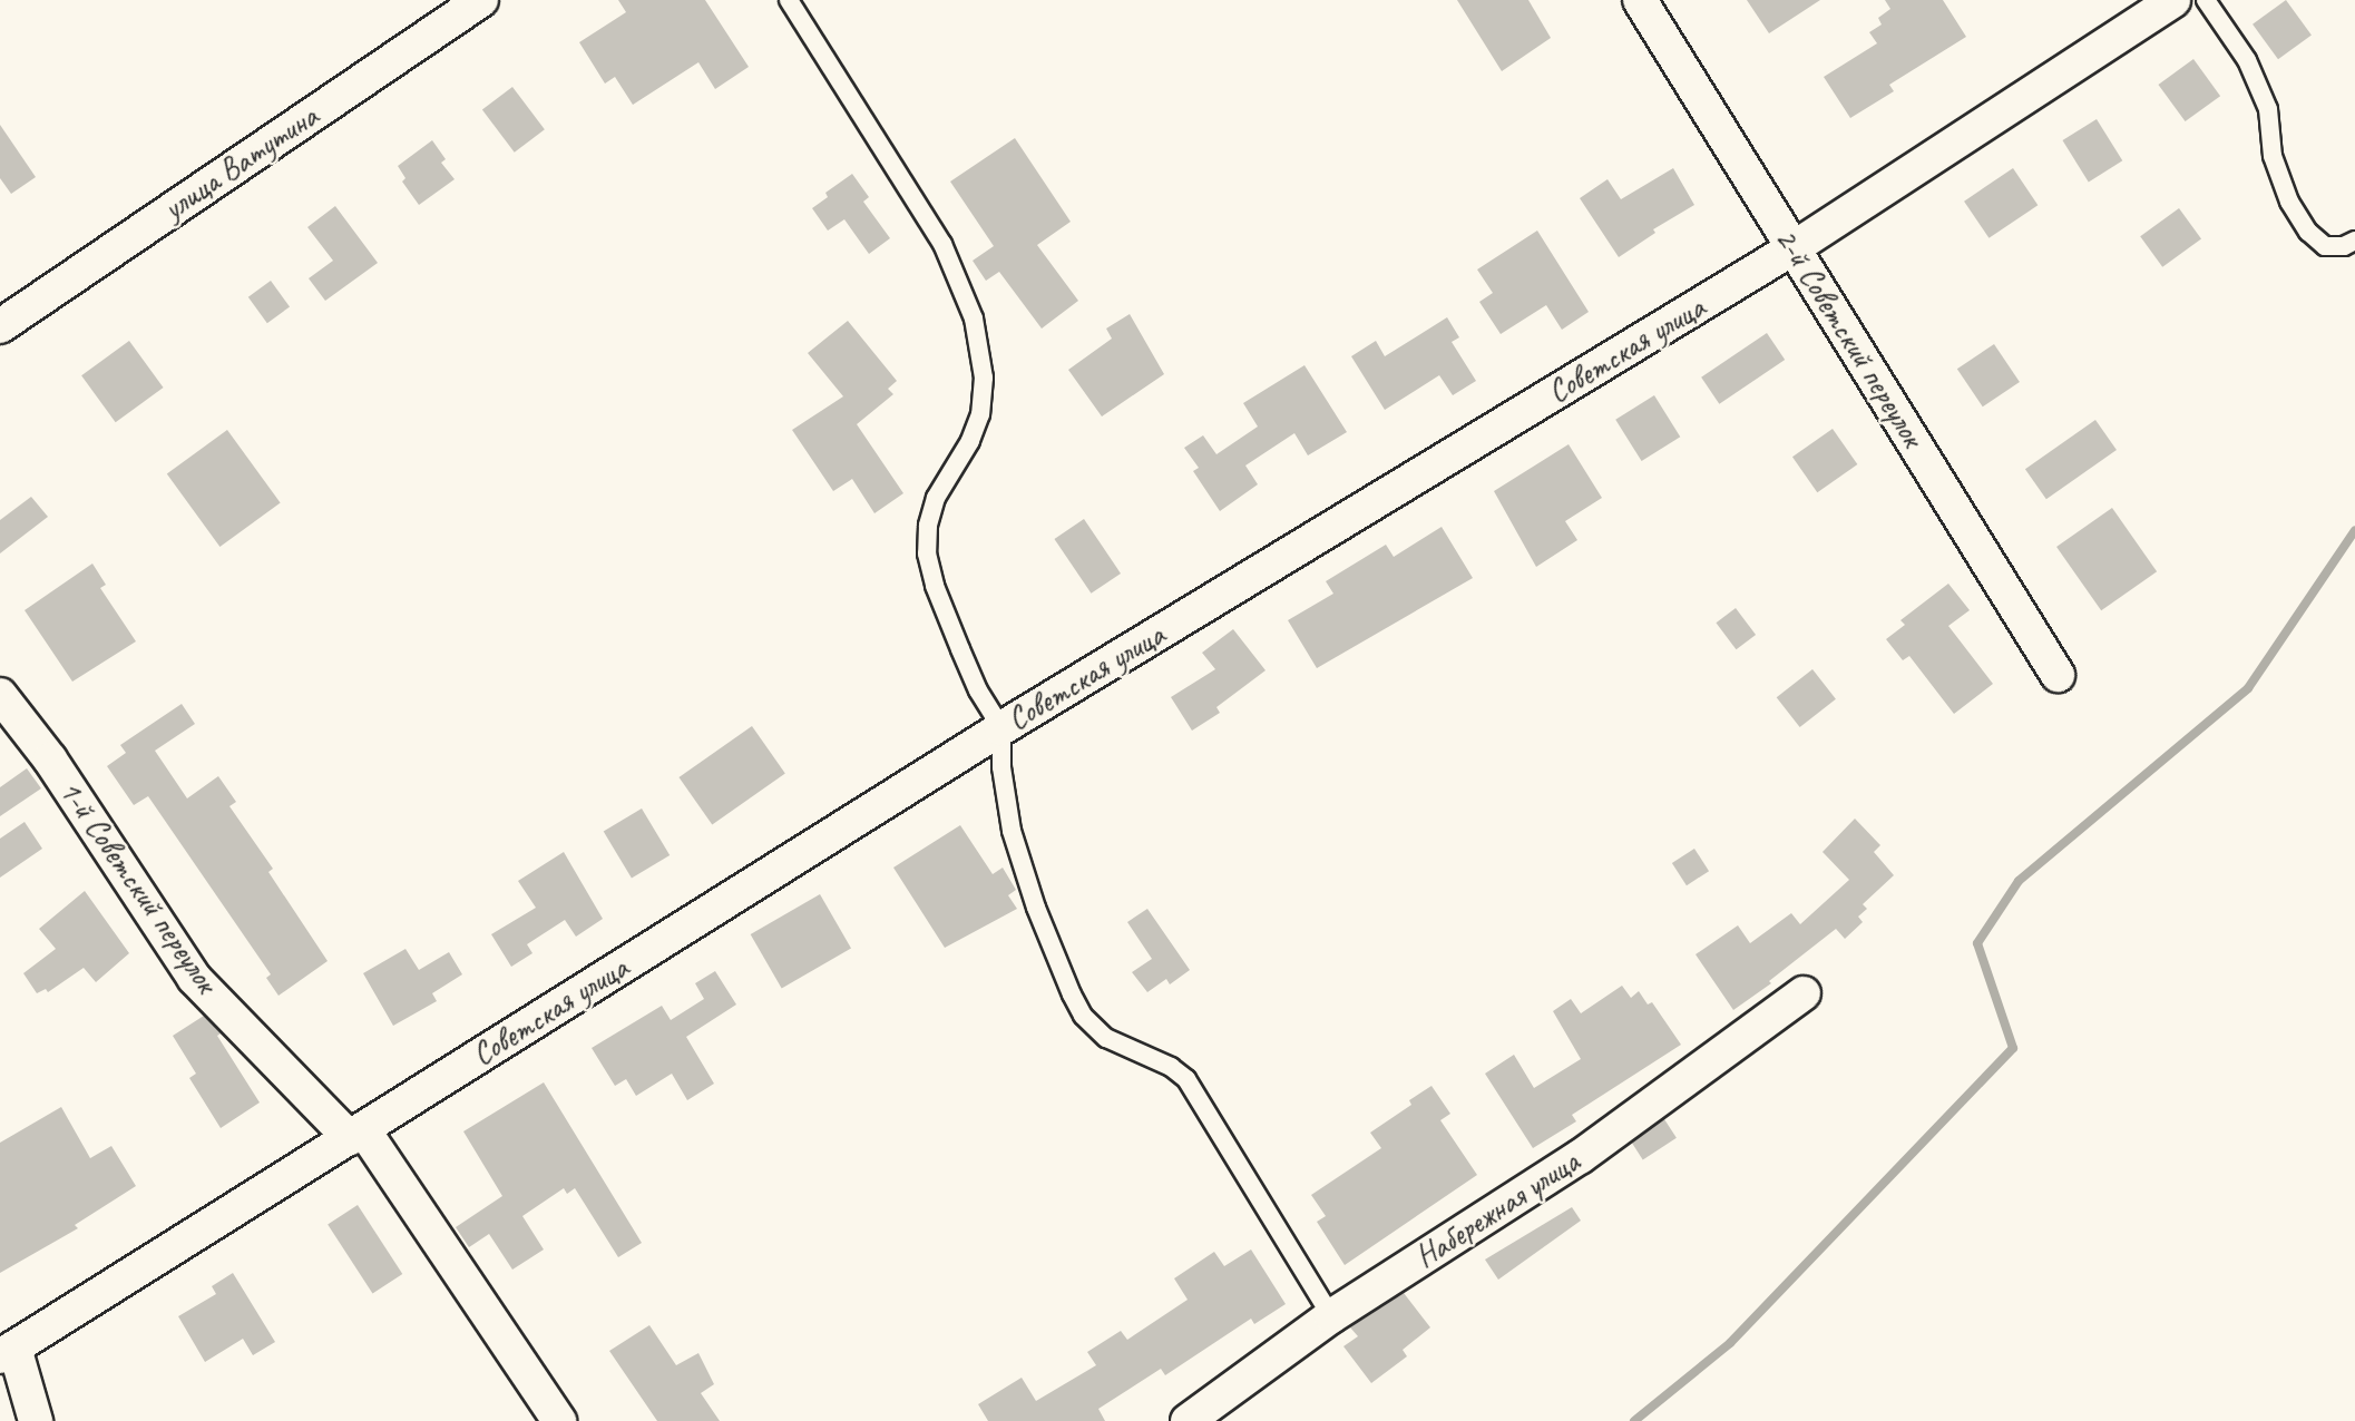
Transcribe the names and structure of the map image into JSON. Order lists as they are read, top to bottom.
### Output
{
  "streets": {
    "street": [
      "улица Ватутина",
      "2-й Советский переулок",
      "Советская улица",
      "1-й Советский переулок",
      "Набережная улица"
    ]
  },
  "crossings": [
    ["2-й Советский переулок", "Советская улица"],
    ["Советская улица", "1-й Советский переулок"]
  ]
}
